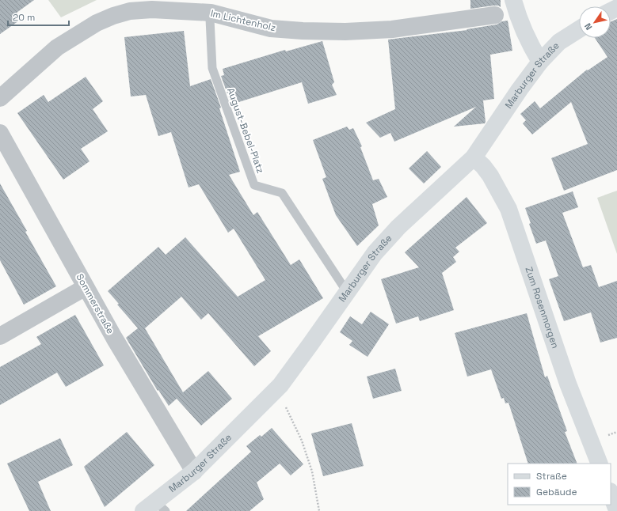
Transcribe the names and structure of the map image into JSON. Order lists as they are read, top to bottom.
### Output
{
  "streets": {
    "street": [
      "Im Lichtenholz",
      "Marburger Straße",
      "Sommerstraße",
      "Zum Rosenmorgen"
    ],
    "lane": ["August-Bebel-Platz"]
  },
  "crossings": [
    ["Im Lichtenholz", "August-Bebel-Platz"],
    ["Marburger Straße", "August-Bebel-Platz"],
    ["Marburger Straße", "Sommerstraße"],
    ["Marburger Straße", "Zum Rosenmorgen"]
  ],
  "legend": ["Straße", "Gebäude"],
  "scale_bar": "20 m",
  "north": "bottom left"
}
